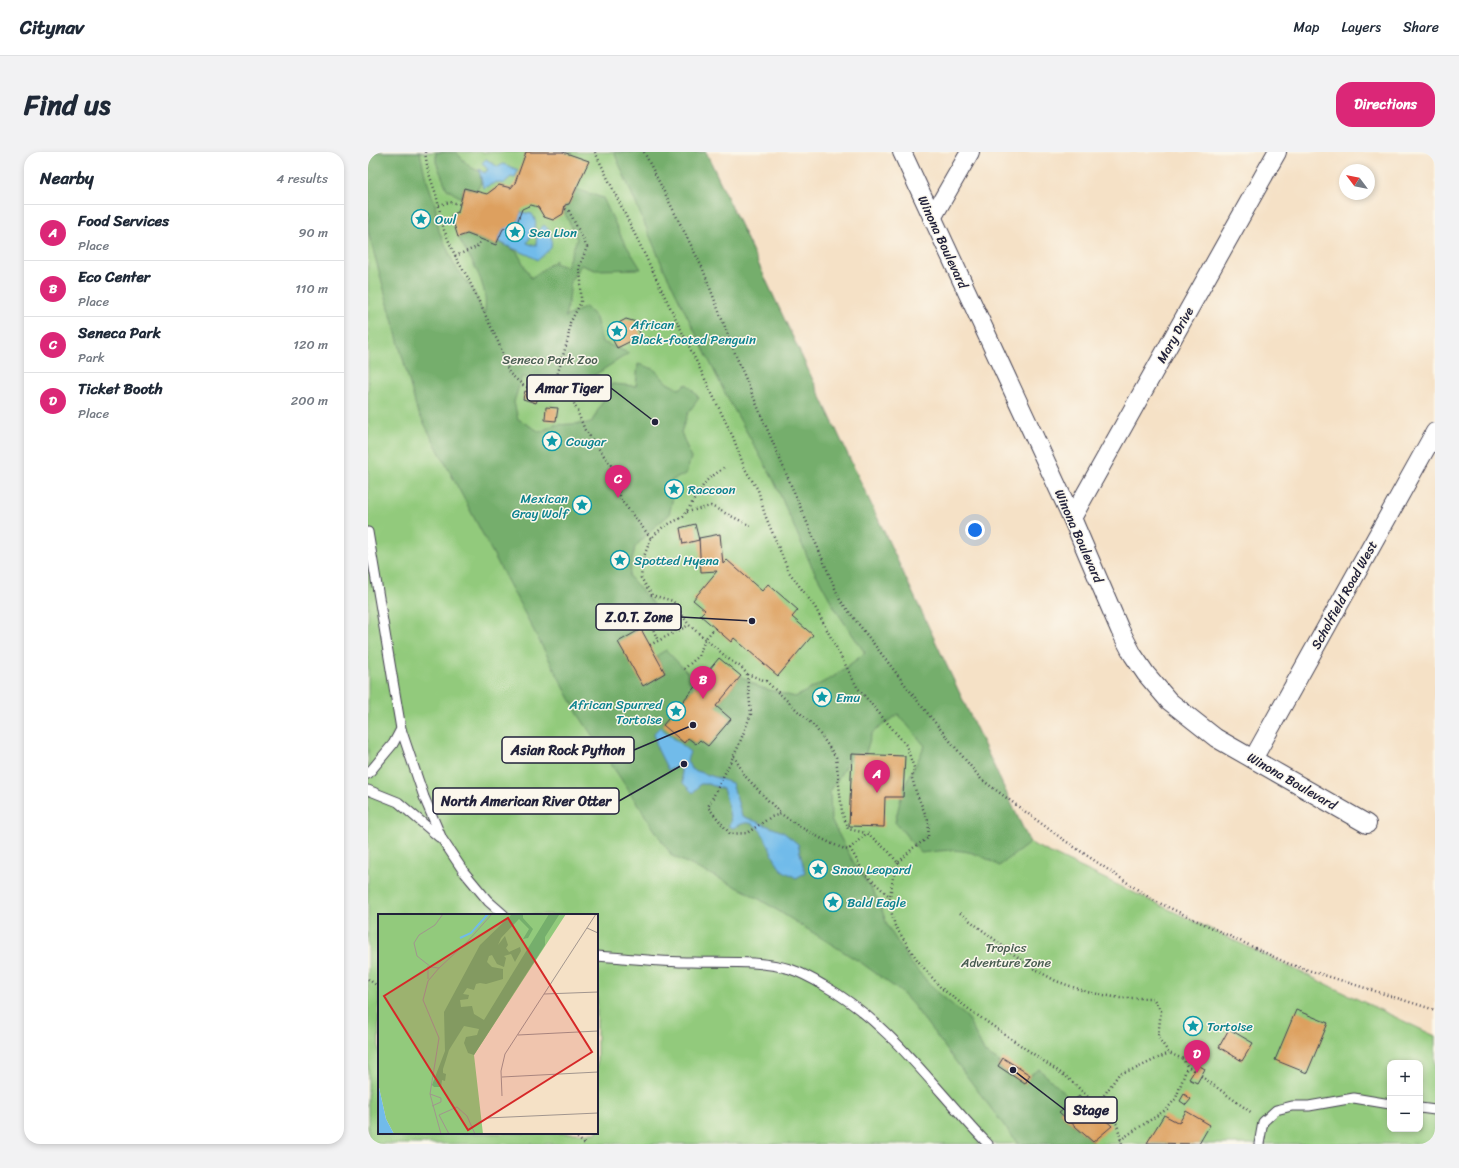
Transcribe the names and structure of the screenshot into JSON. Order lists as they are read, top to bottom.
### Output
{
  "streets": {
    "street": ["Winona Boulevard", "Mary Drive", "Scholfield Road West"]
  },
  "crossings": [
    ["Winona Boulevard", "Mary Drive"],
    ["Winona Boulevard", "Scholfield Road West"]
  ],
  "parks": ["Seneca Park Zoo", "Tropics Adventure Zone"],
  "places": {
    "place": [
      "Owl",
      "Sea Lion",
      "African Black-footed Penguin",
      "Cougar",
      "Raccoon",
      "Mexican Gray Wolf",
      "Spotted Hyena",
      "Emu",
      "African Spurred Tortoise",
      "Snow Leopard",
      "Bald Eagle",
      "Tortoise"
    ],
    "other": [
      "Amar Tiger",
      "Z.O.T. Zone",
      "Asian Rock Python",
      "North American River Otter",
      "Stage"
    ]
  },
  "north": "top left",
  "page": {
    "header": "Citynav",
    "nav": ["Map", "Layers", "Share"],
    "title": "Find us",
    "buttons": "Directions",
    "heading": ["Nearby", "4 results"],
    "list": [
      {
        "mark": "A",
        "name": "Food Services",
        "note": "Place",
        "value": "90 m"
      },
      {
        "mark": "B",
        "name": "Eco Center",
        "note": "Place",
        "value": "110 m"
      },
      {
        "mark": "C",
        "name": "Seneca Park",
        "note": "Park",
        "value": "120 m"
      },
      {
        "mark": "D",
        "name": "Ticket Booth",
        "note": "Place",
        "value": "200 m"
      }
    ],
    "pins": [
      "C",
      "B",
      "A",
      "D"
    ],
    "map_buttons": ["+", "−"]
  }
}
